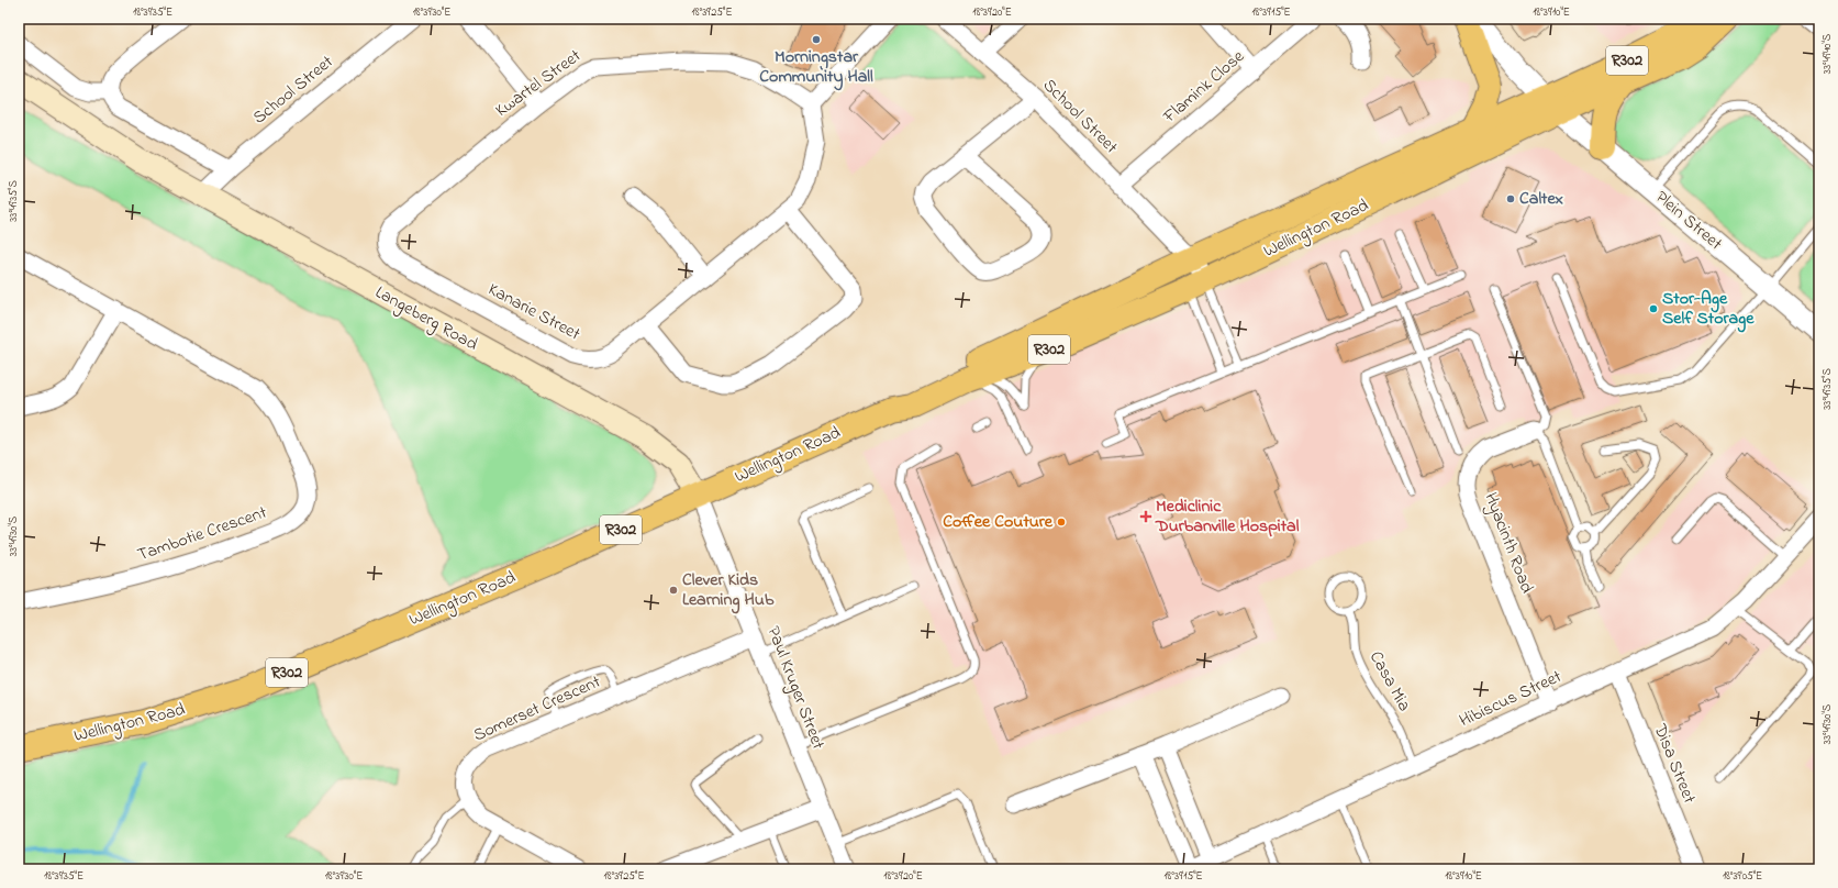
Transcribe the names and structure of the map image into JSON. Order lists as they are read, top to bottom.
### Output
{
  "streets": {
    "main road": ["R302", "Wellington Road", "Langeberg Road"],
    "street": [
      "Kwartel Street",
      "Flamink Close",
      "School Street",
      "Plein Street",
      "Kanarie Street",
      "Tambotie Crescent",
      "Hyacinth Road",
      "Paul Kruger Street",
      "Hibiscus Street",
      "Somerset Crescent",
      "Disa Street"
    ],
    "lane": ["Casa Mia"]
  },
  "crossings": [
    ["Kwartel Street", "Kanarie Street"],
    ["Flamink Close", "School Street"],
    ["School Street", "Wellington Road"],
    ["School Street", "Langeberg Road"],
    ["Plein Street", "Wellington Road"],
    ["Wellington Road", "Langeberg Road"],
    ["Wellington Road", "Paul Kruger Street"],
    ["Langeberg Road", "Paul Kruger Street"],
    ["Hyacinth Road", "Hibiscus Street"],
    ["Casa Mia", "Hibiscus Street"],
    ["Paul Kruger Street", "Somerset Crescent"],
    ["Hibiscus Street", "Disa Street"]
  ],
  "places": {
    "other": [
      "Morningstar Community Hall",
      "Caltex",
      "Stor-Age Self Storage",
      "Coffee Couture",
      "Clever Kids Learning Hub"
    ],
    "health": ["Mediclinic Durbanville Hospital"]
  },
  "coordinates": [
    "18°39'35\"E",
    "18°39'30\"E",
    "18°39'25\"E",
    "18°39'20\"E",
    "18°39'15\"E",
    "18°39'10\"E",
    "33°49'40\"S",
    "33°49'35\"S",
    "33°49'30\"S",
    "18°39'05\"E"
  ]
}
